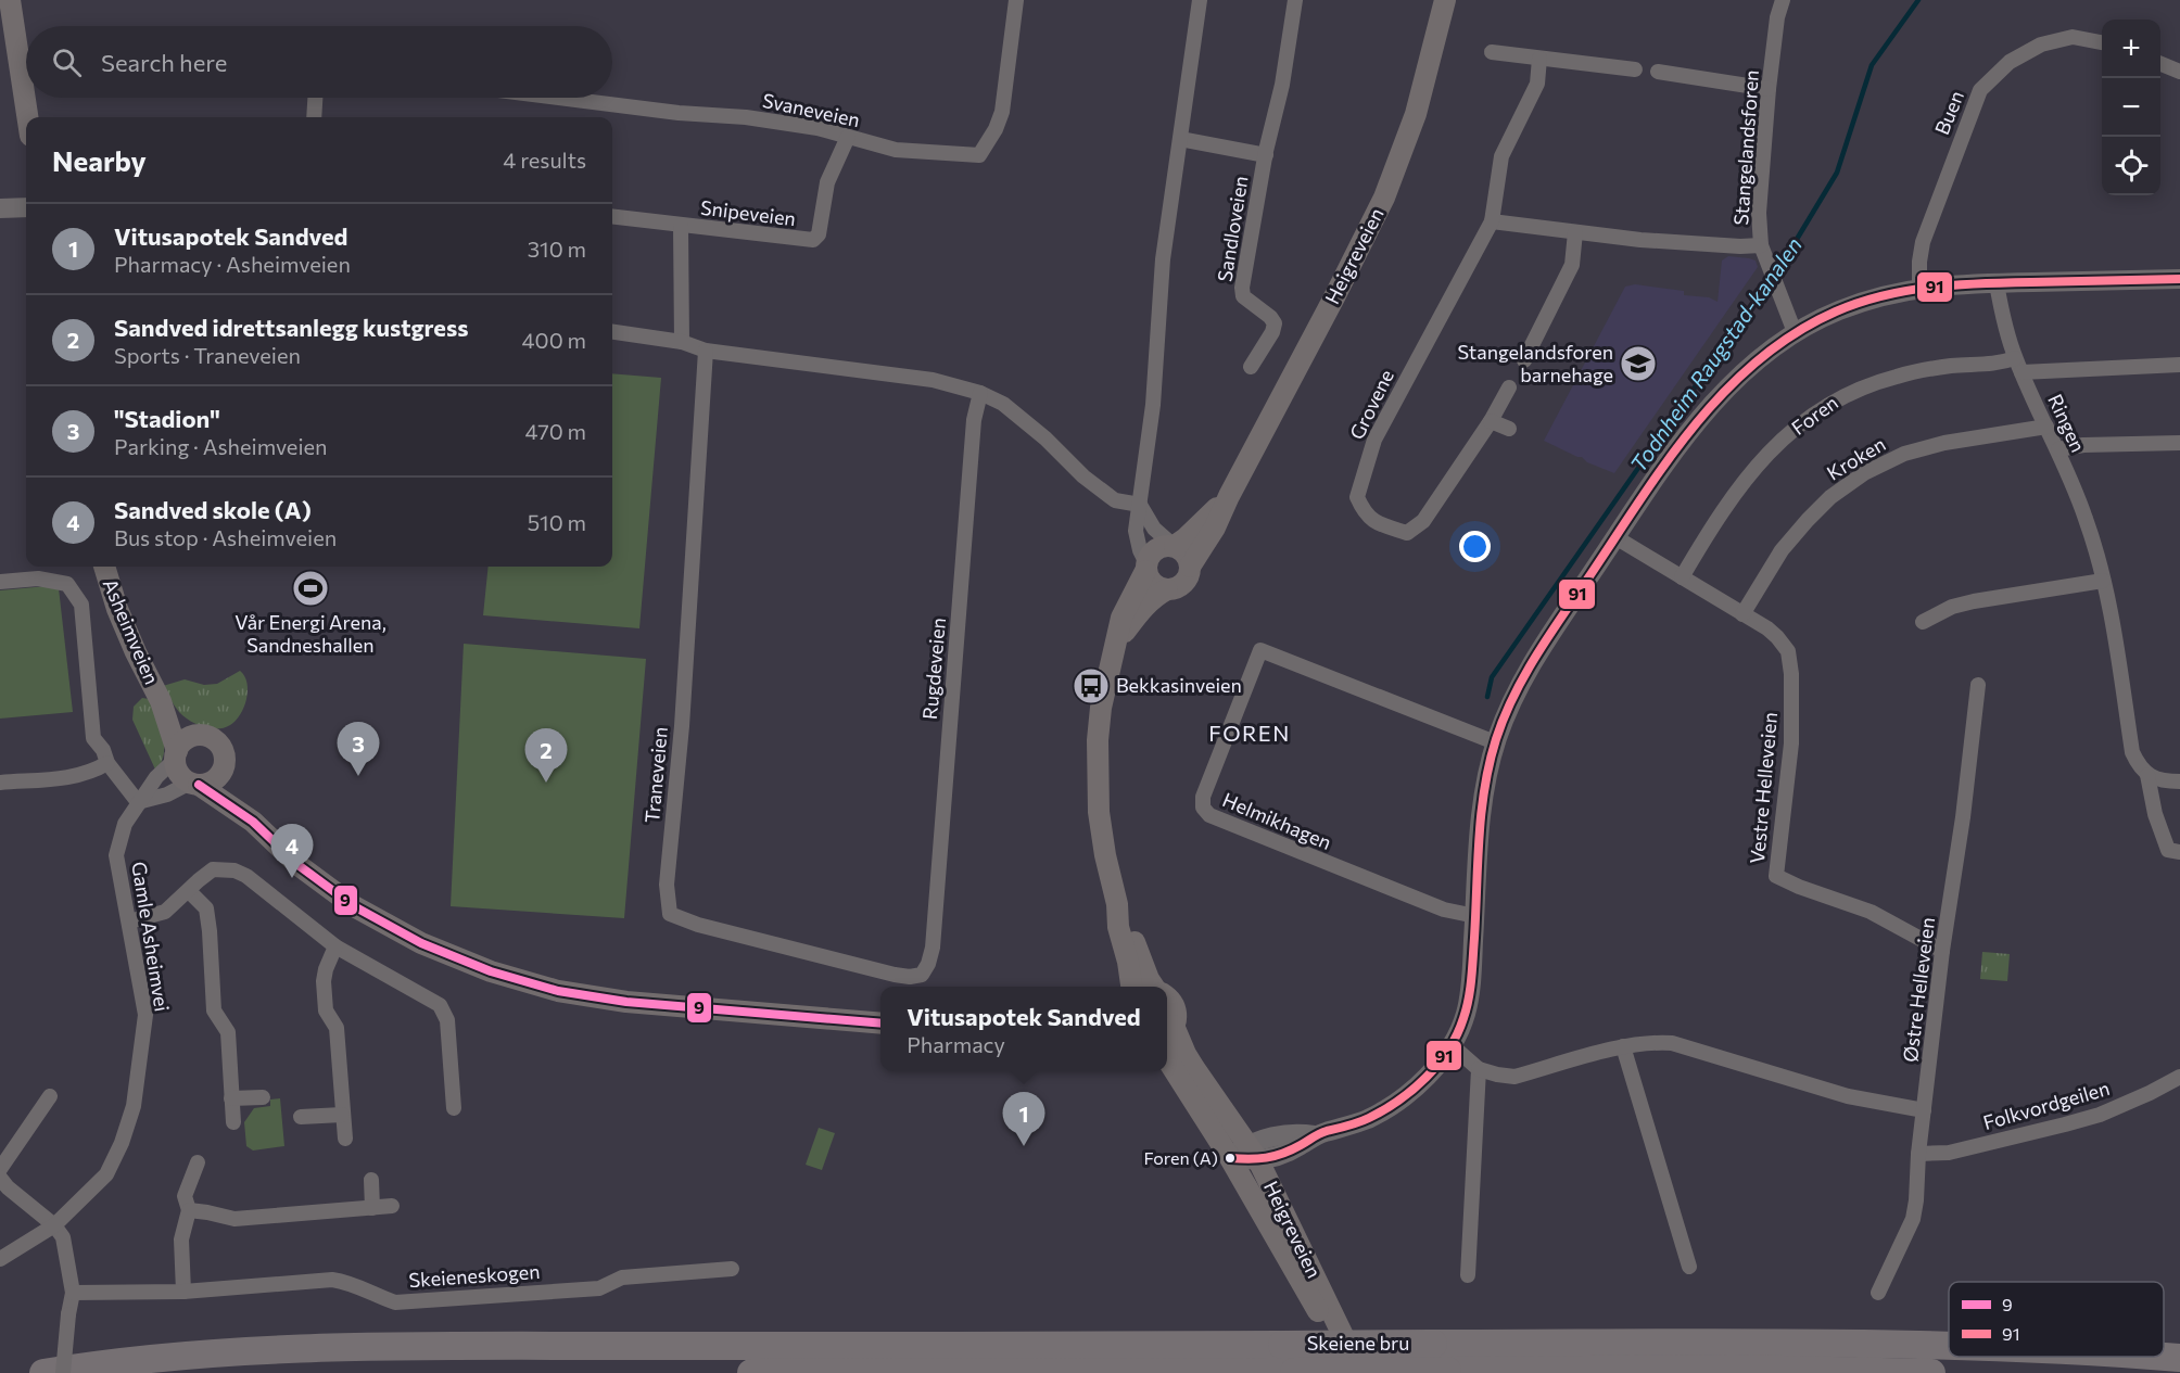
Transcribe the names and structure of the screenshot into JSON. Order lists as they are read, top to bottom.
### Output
{
  "streets": {
    "highway": ["Skeiene bru"],
    "main road": ["Heigreveien", "Asheimveien"],
    "street": [
      "Svaneveien",
      "Buen",
      "Stangelandsforen",
      "Snipeveien",
      "Sandloveien",
      "Grovene",
      "Foren",
      "Ringen",
      "Kroken",
      "Rugdeveien",
      "Traneveien",
      "Vestre Helleveien",
      "Helmikhagen",
      "Gamle Asheimvei",
      "Østre Helleveien",
      "Folkvordgeilen",
      "Skeieneskogen"
    ]
  },
  "crossings": [
    ["Svaneveien", "Snipeveien"],
    ["Foren", "Ringen"],
    ["Foren", "Vestre Helleveien"],
    ["Ringen", "Kroken"],
    ["Kroken", "Vestre Helleveien"],
    ["Asheimveien", "Gamle Asheimvei"],
    ["Rugdeveien", "Traneveien"],
    ["Vestre Helleveien", "Østre Helleveien"],
    ["Østre Helleveien", "Folkvordgeilen"]
  ],
  "districts": ["FOREN"],
  "water": ["Todnheim Raugstad-kanalen"],
  "places": {
    "school or university": ["Stangelandsforen barnehage"],
    "sports": ["Vår Energi Arena, Sandneshallen"],
    "bus stop": ["Bekkasinveien"],
    "other": ["Foren (A)"]
  },
  "lines": ["transit line 91", "transit line 9"],
  "legend": ["9", "91"],
  "page": {
    "map_buttons": ["+", "−"],
    "search": "Search here",
    "heading": ["Nearby", "4 results"],
    "list": [
      {
        "mark": "1",
        "name": "Vitusapotek Sandved",
        "note": "Pharmacy · Asheimveien",
        "value": "310 m"
      },
      {
        "mark": "2",
        "name": "Sandved idrettsanlegg kustgress",
        "note": "Sports · Traneveien",
        "value": "400 m"
      },
      {
        "mark": "3",
        "name": "\"Stadion\"",
        "note": "Parking · Asheimveien",
        "value": "470 m"
      },
      {
        "mark": "4",
        "name": "Sandved skole (A)",
        "note": "Bus stop · Asheimveien",
        "value": "510 m"
      }
    ],
    "pins": [
      "3",
      "2",
      "4",
      "1"
    ],
    "popup": ["Vitusapotek Sandved", "Pharmacy"]
  }
}
